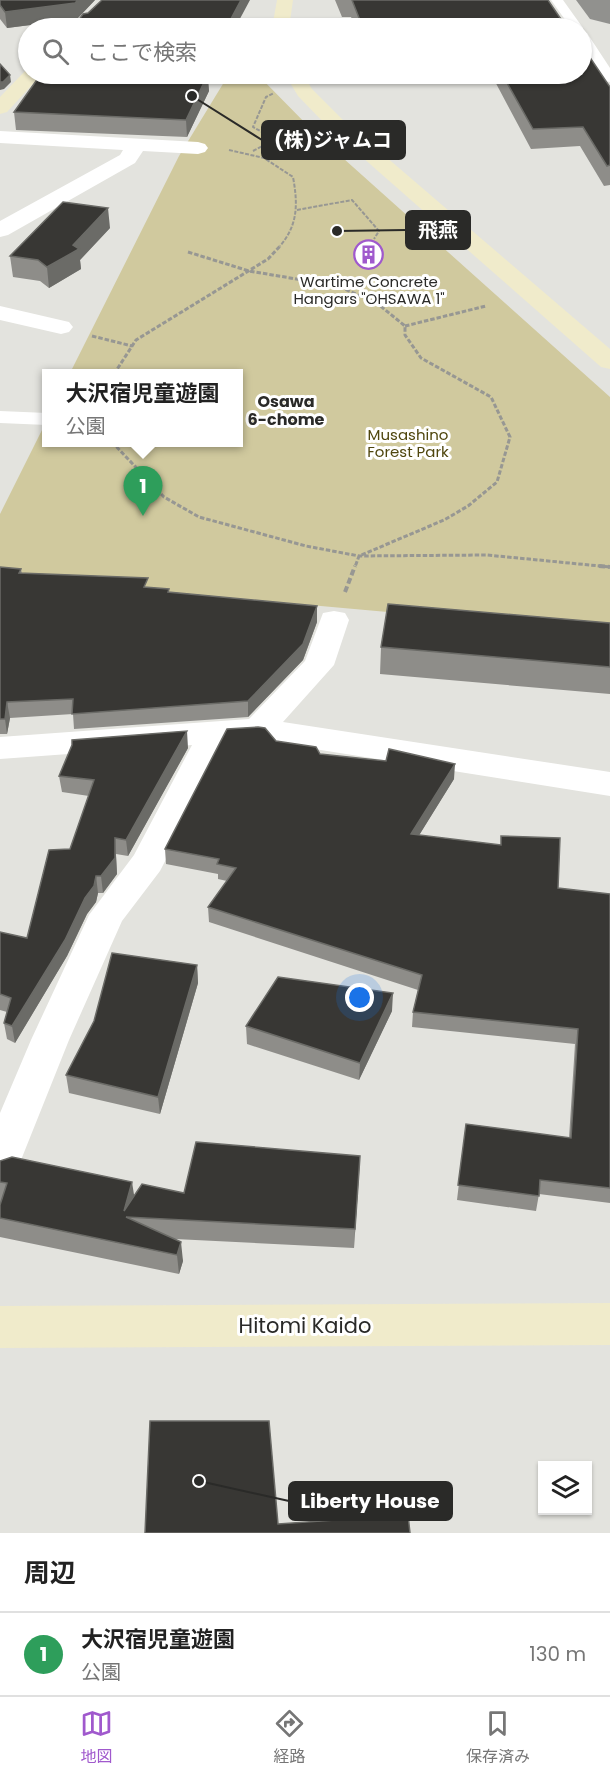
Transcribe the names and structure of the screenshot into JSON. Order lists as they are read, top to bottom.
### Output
{
  "streets": {
    "street": ["Hitomi Kaido"]
  },
  "districts": ["Osawa 6-chome"],
  "parks": ["Musashino Forest Park"],
  "places": {
    "other": ["(株)ジャムコ", "飛燕", "Liberty House"],
    "building": ["Wartime Concrete Hangars \"OHSAWA 1\""]
  },
  "page": {
    "search": "ここで検索",
    "popup": ["大沢宿児童遊園", "公園"],
    "pins": "1",
    "heading": "周辺",
    "list": [
      {
        "mark": "1",
        "name": "大沢宿児童遊園",
        "note": "公園",
        "value": "130 m"
      }
    ],
    "nav": ["地図", "経路", "保存済み"]
  }
}
